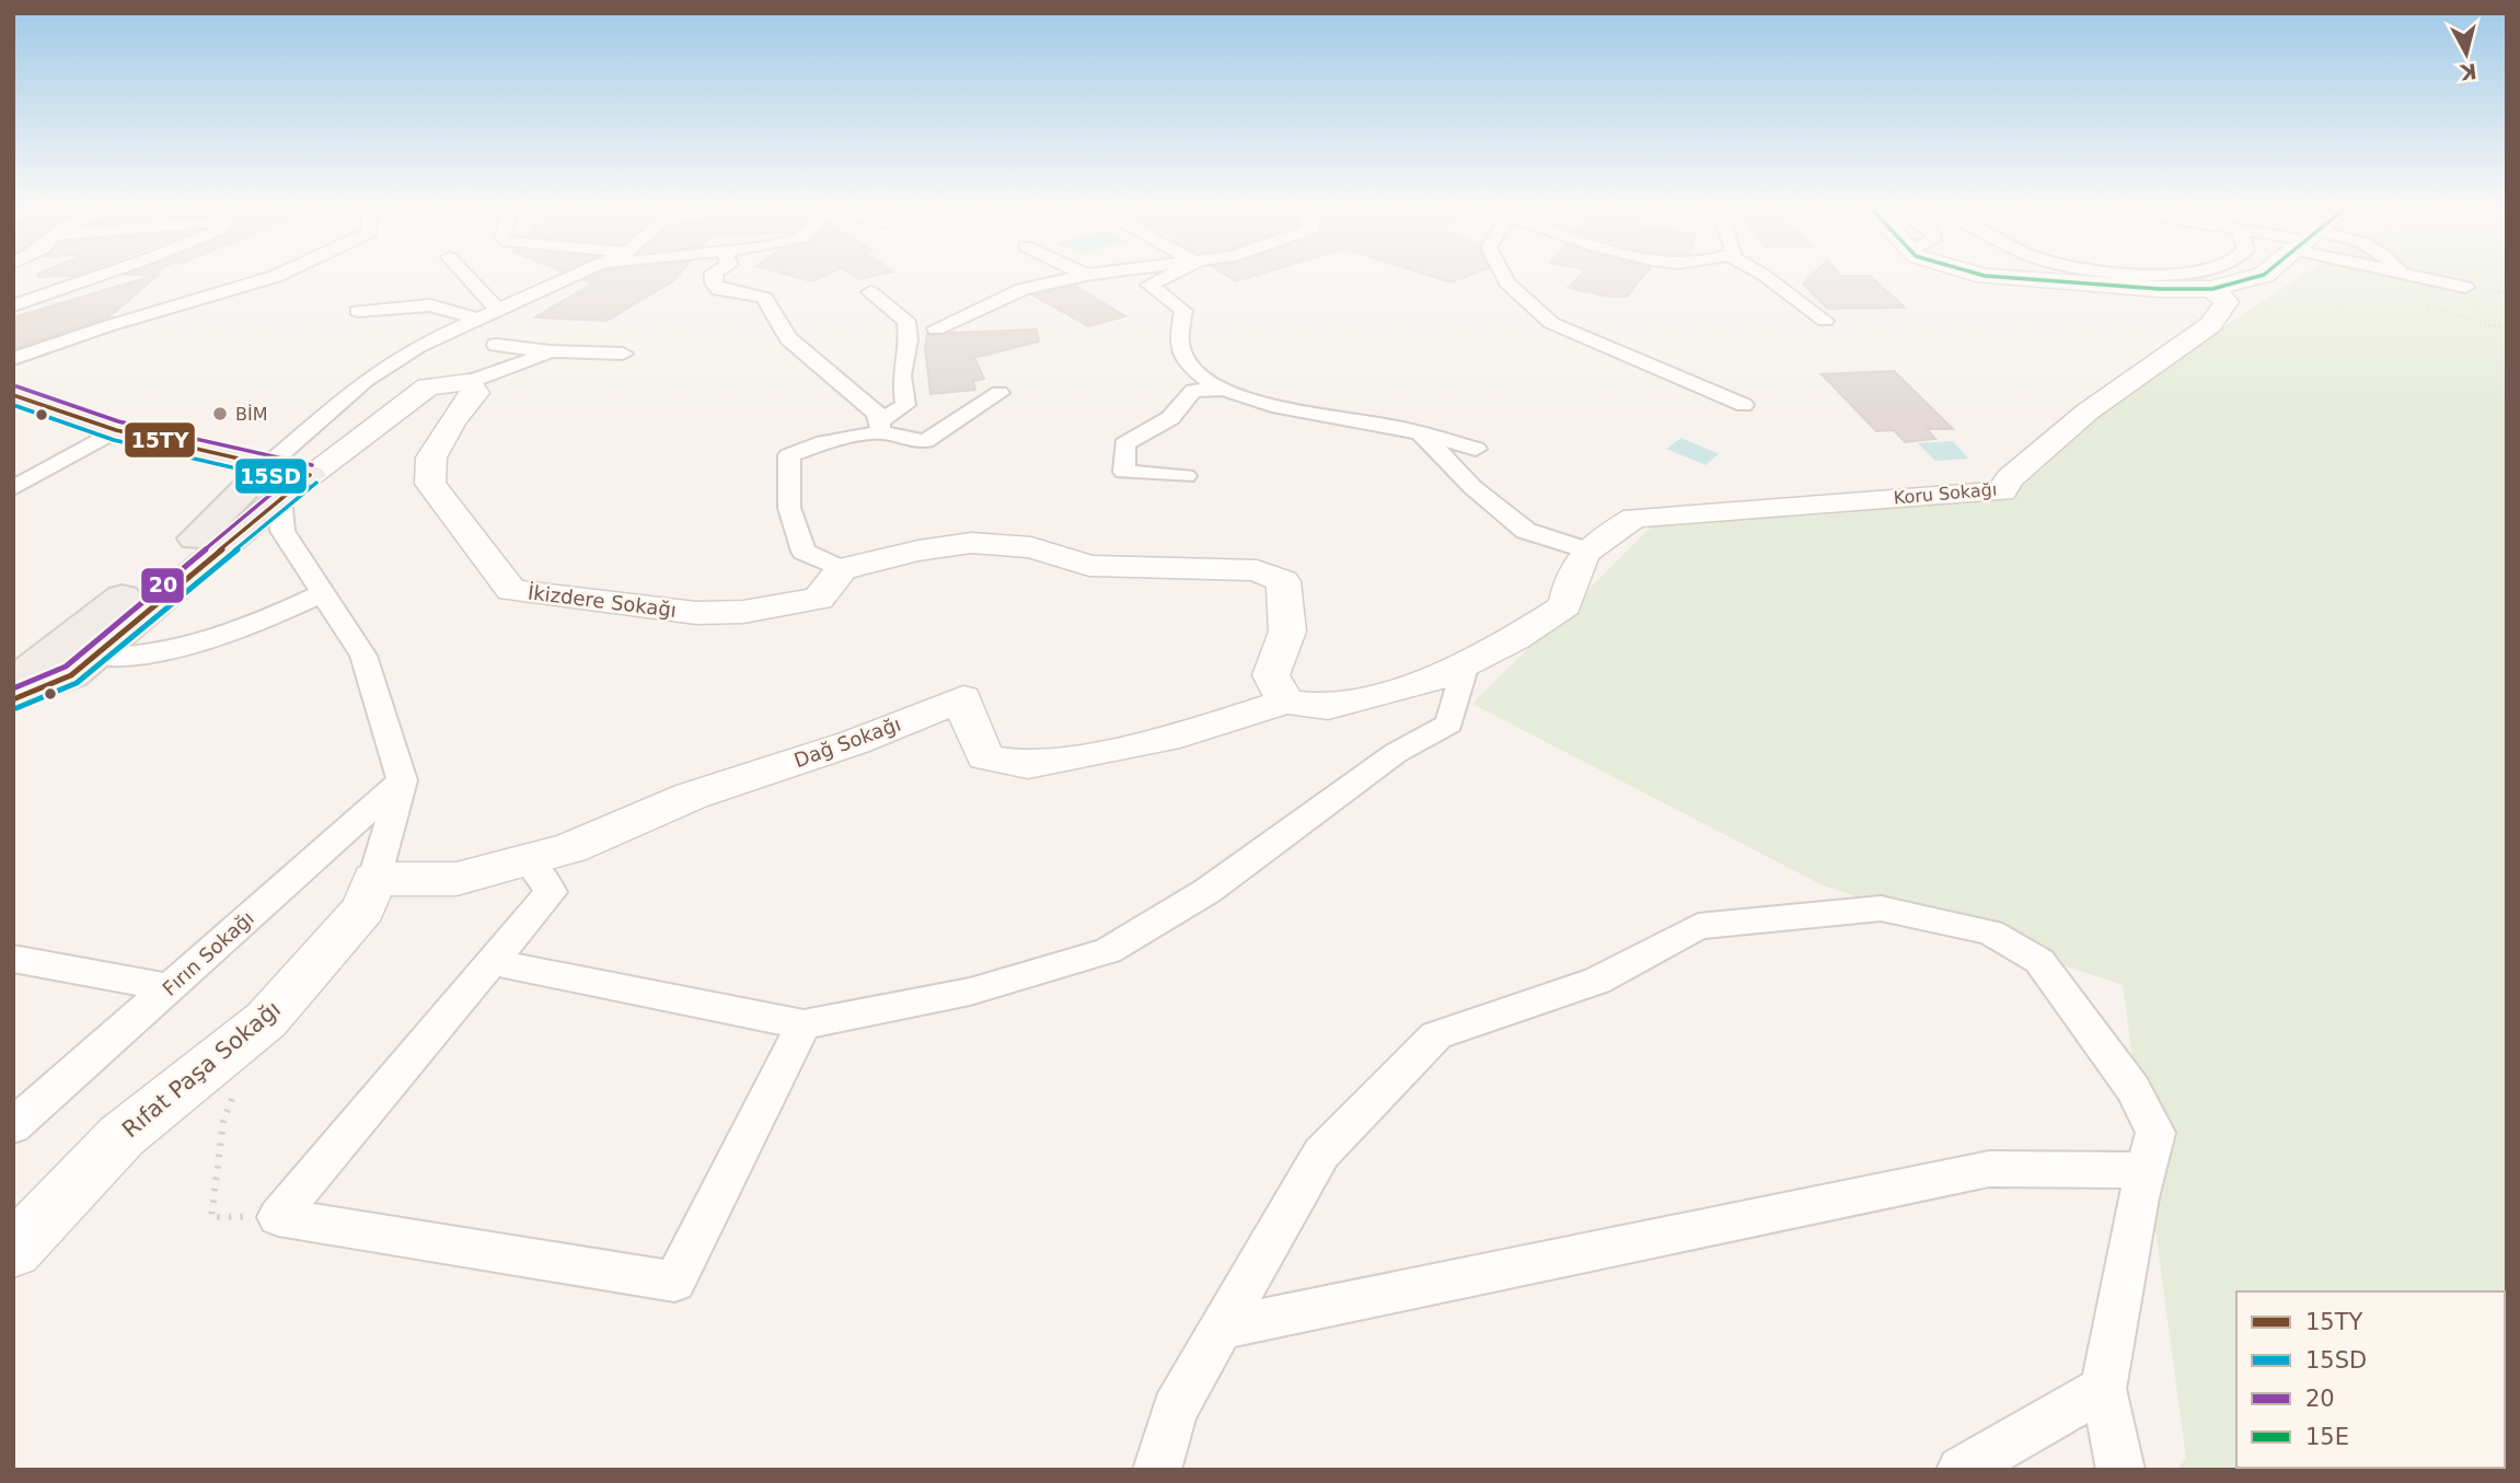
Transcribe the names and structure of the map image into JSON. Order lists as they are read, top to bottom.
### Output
{
  "streets": {
    "street": [
      "Koru Sokağı",
      "İkizdere Sokağı",
      "Dağ Sokağı",
      "Fırın Sokağı",
      "Rıfat Paşa Sokağı"
    ]
  },
  "crossings": [
    ["Dağ Sokağı", "Rıfat Paşa Sokağı"]
  ],
  "places": ["BİM"],
  "lines": [
    "transit line 15E",
    "transit line 20",
    "transit line 15TY",
    "transit line 15SD"
  ],
  "legend": [
    "15TY",
    "15SD",
    "20",
    "15E"
  ],
  "north": "bottom"
}
